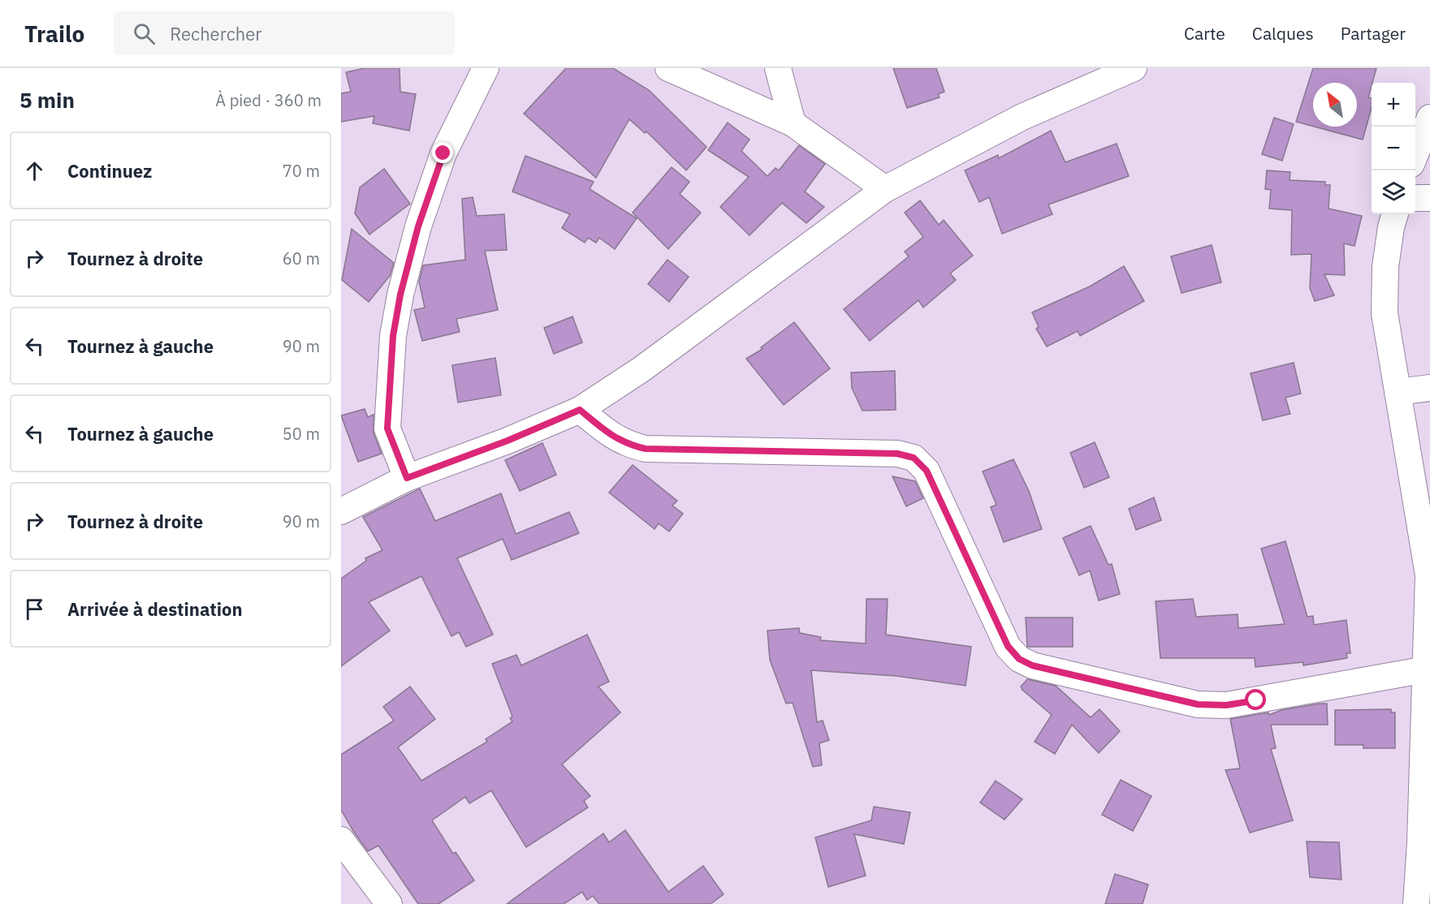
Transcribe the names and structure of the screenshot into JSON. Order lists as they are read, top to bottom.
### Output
{
  "north": "top left",
  "page": {
    "header": "Trailo",
    "search": "Rechercher",
    "nav": ["Carte", "Calques", "Partager"],
    "heading": ["5 min", "À pied · 360 m"],
    "map_buttons": ["+", "−"],
    "list": [
      ["Continuez", "70 m"],
      ["Tournez à droite", "60 m"],
      ["Tournez à gauche", "90 m"],
      ["Tournez à gauche", "50 m"],
      ["Tournez à droite", "90 m"],
      "Arrivée à destination"
    ]
  }
}
